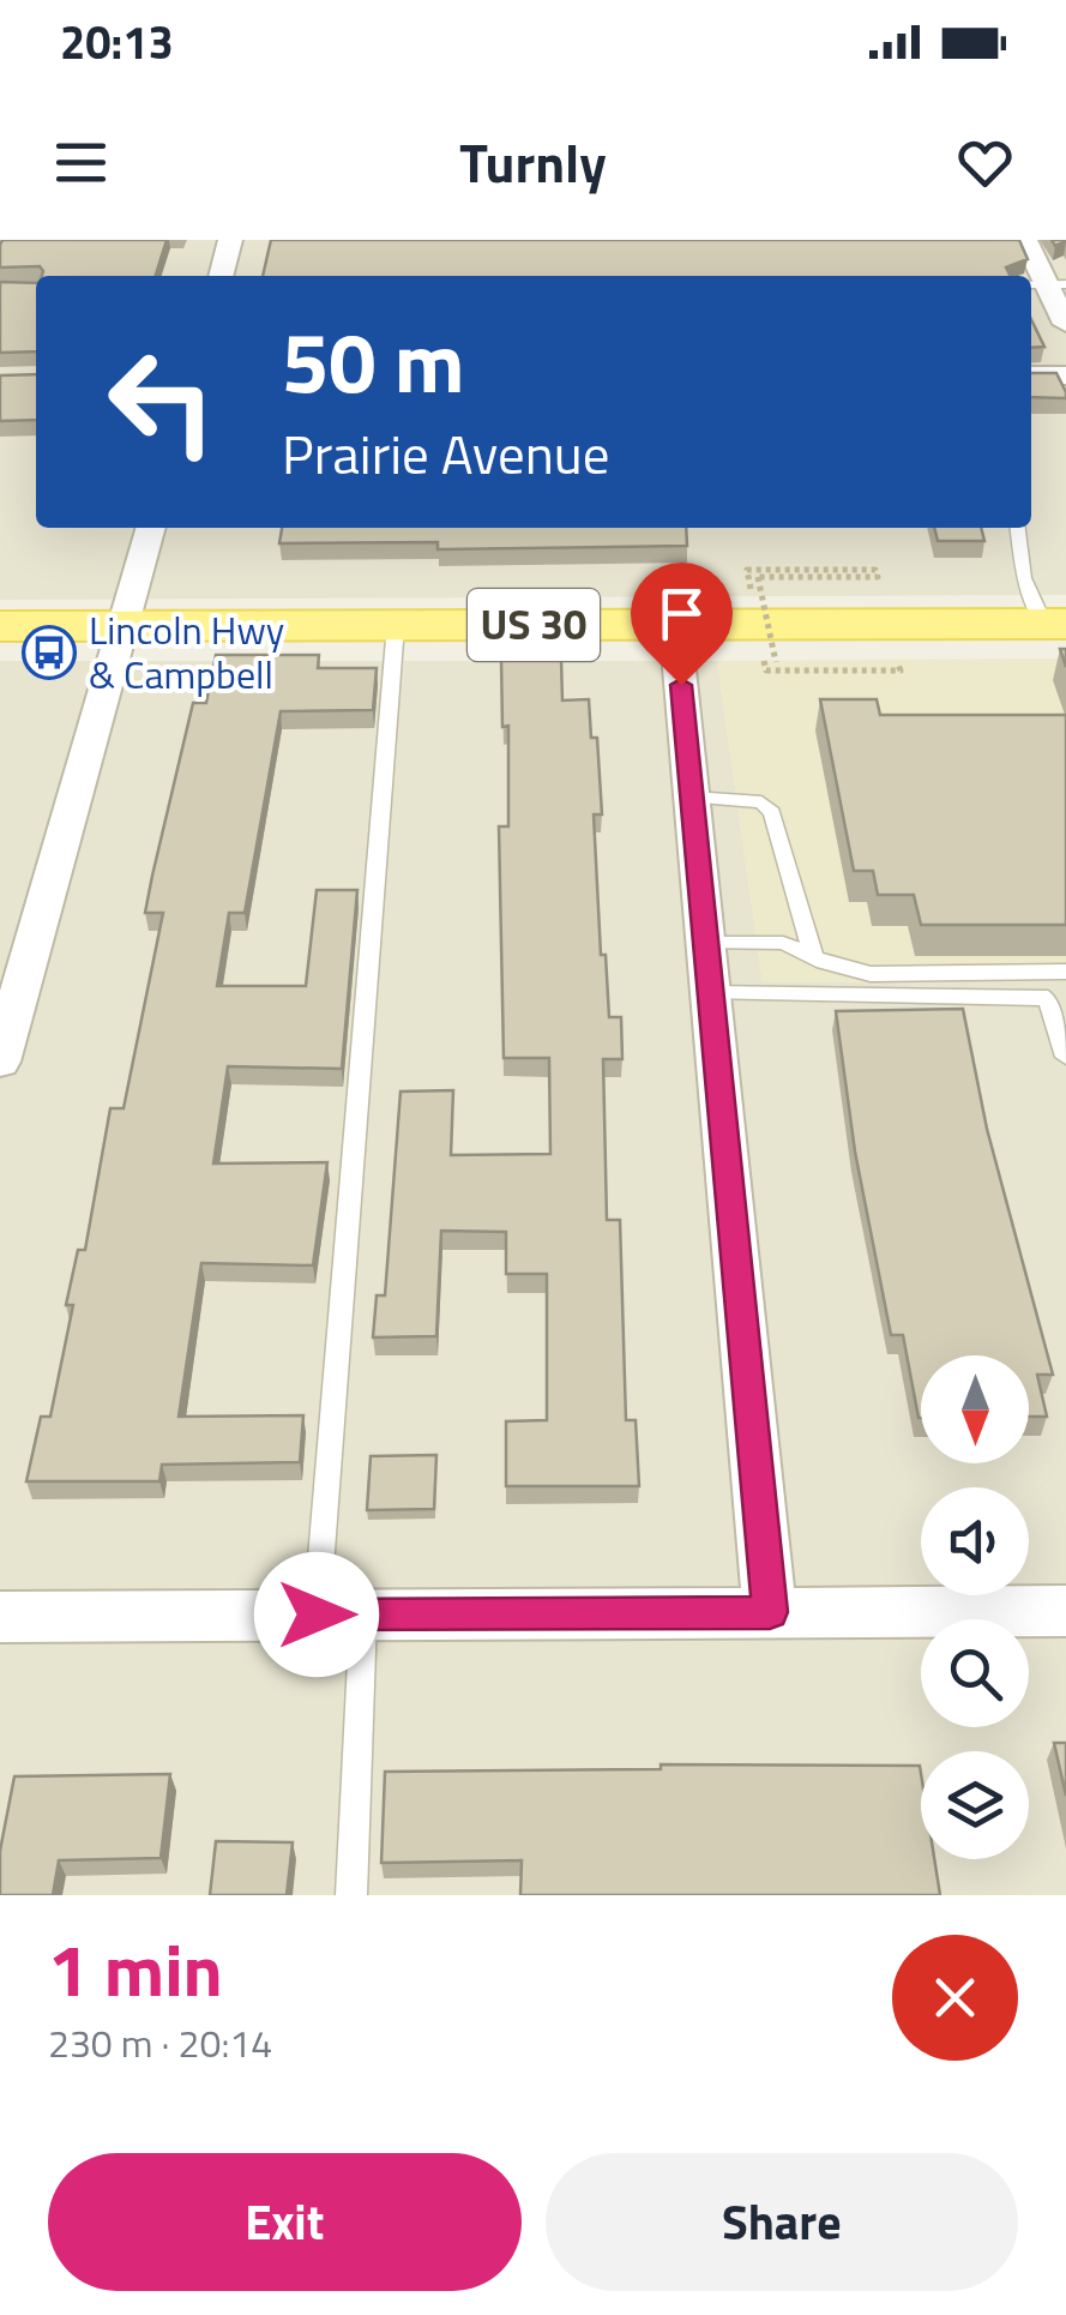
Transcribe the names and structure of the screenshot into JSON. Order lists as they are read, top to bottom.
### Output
{
  "streets": {
    "main road": ["US 30"]
  },
  "places": {
    "bus stop": ["Lincoln Hwy & Campbell"]
  },
  "north": "bottom",
  "page": {
    "status": "20:13",
    "header": "Turnly",
    "turn": ["50 m", "Prairie Avenue"],
    "heading": ["1 min", "230 m · 20:14"],
    "buttons": ["Exit", "Share"]
  }
}
